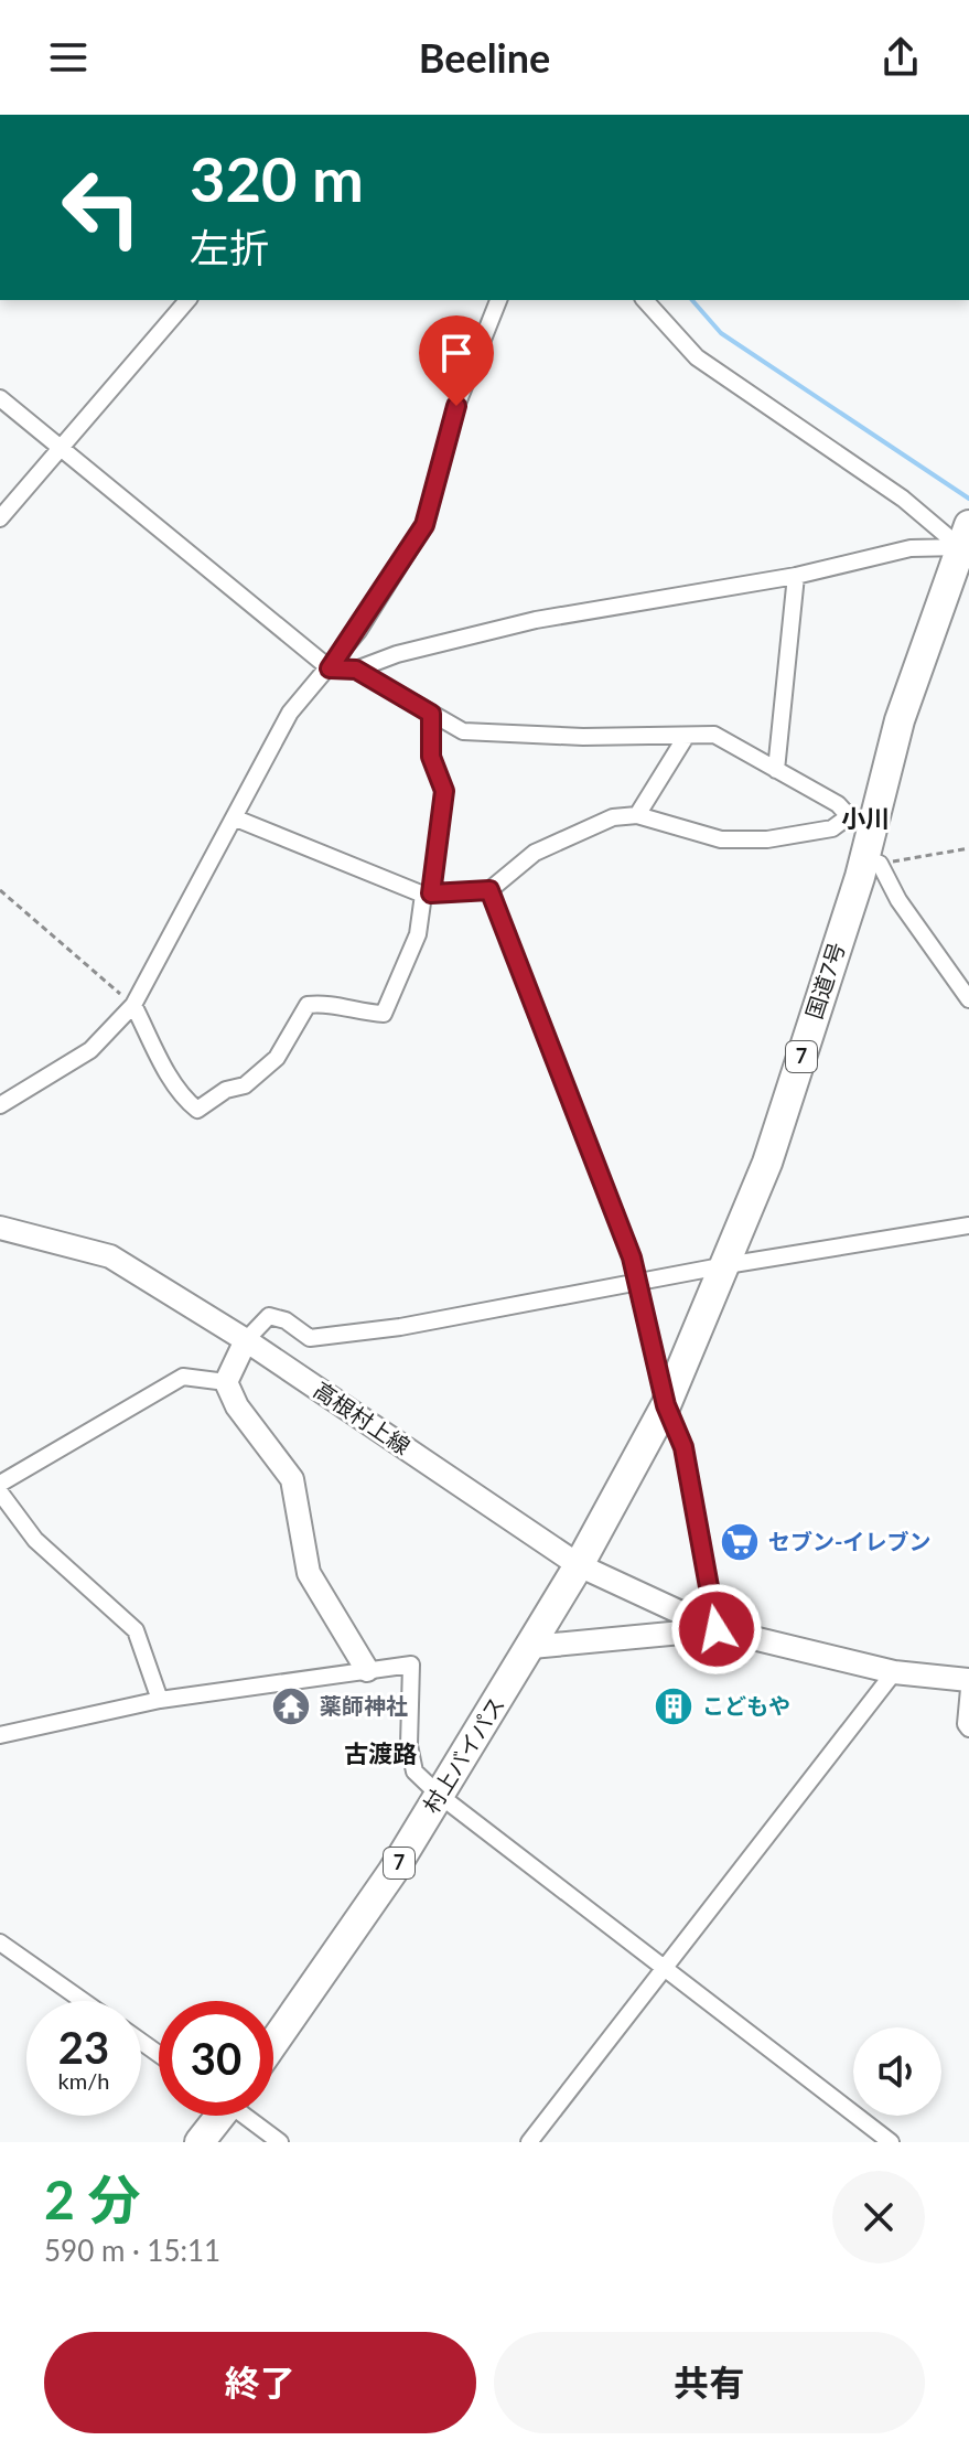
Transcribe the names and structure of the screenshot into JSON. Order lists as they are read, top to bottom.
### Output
{
  "streets": {
    "highway": ["国道7号", "7", "村上バイパス"],
    "main road": ["高根村上線"]
  },
  "crossings": [
    ["国道7号", "高根村上線"],
    ["国道7号", "村上バイパス"],
    ["高根村上線", "村上バイパス"]
  ],
  "districts": ["小川", "古渡路"],
  "places": {
    "supermarket": ["セブン-イレブン"],
    "temple": ["薬師神社"],
    "building": ["こどもや"]
  },
  "page": {
    "header": "Beeline",
    "turn": ["320 m", "左折"],
    "speed": "23 km/h",
    "limit": "30",
    "heading": ["2 分", "590 m · 15:11"],
    "buttons": ["終了", "共有"]
  }
}
